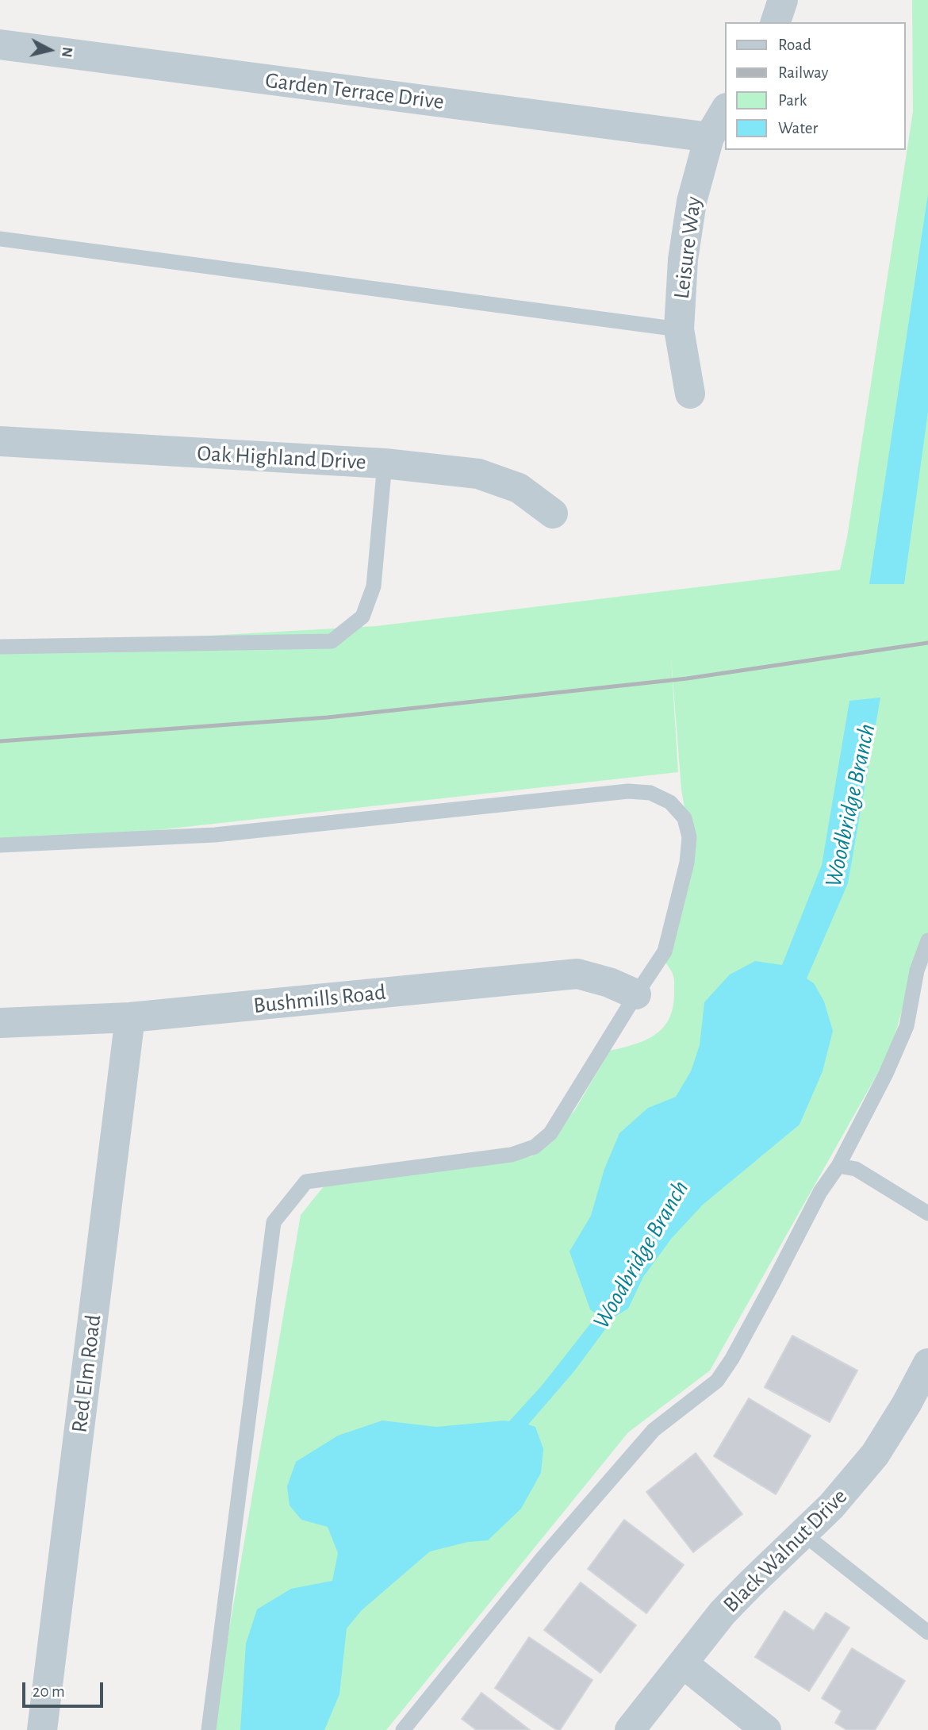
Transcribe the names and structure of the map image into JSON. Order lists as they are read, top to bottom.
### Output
{
  "streets": {
    "street": [
      "Garden Terrace Drive",
      "Leisure Way",
      "Oak Highland Drive",
      "Bushmills Road",
      "Red Elm Road",
      "Black Walnut Drive"
    ]
  },
  "crossings": [
    ["Garden Terrace Drive", "Leisure Way"],
    ["Bushmills Road", "Red Elm Road"]
  ],
  "water": ["Woodbridge Branch"],
  "legend": [
    "Road",
    "Railway",
    "Park",
    "Water"
  ],
  "scale_bar": "20 m",
  "north": "right"
}
